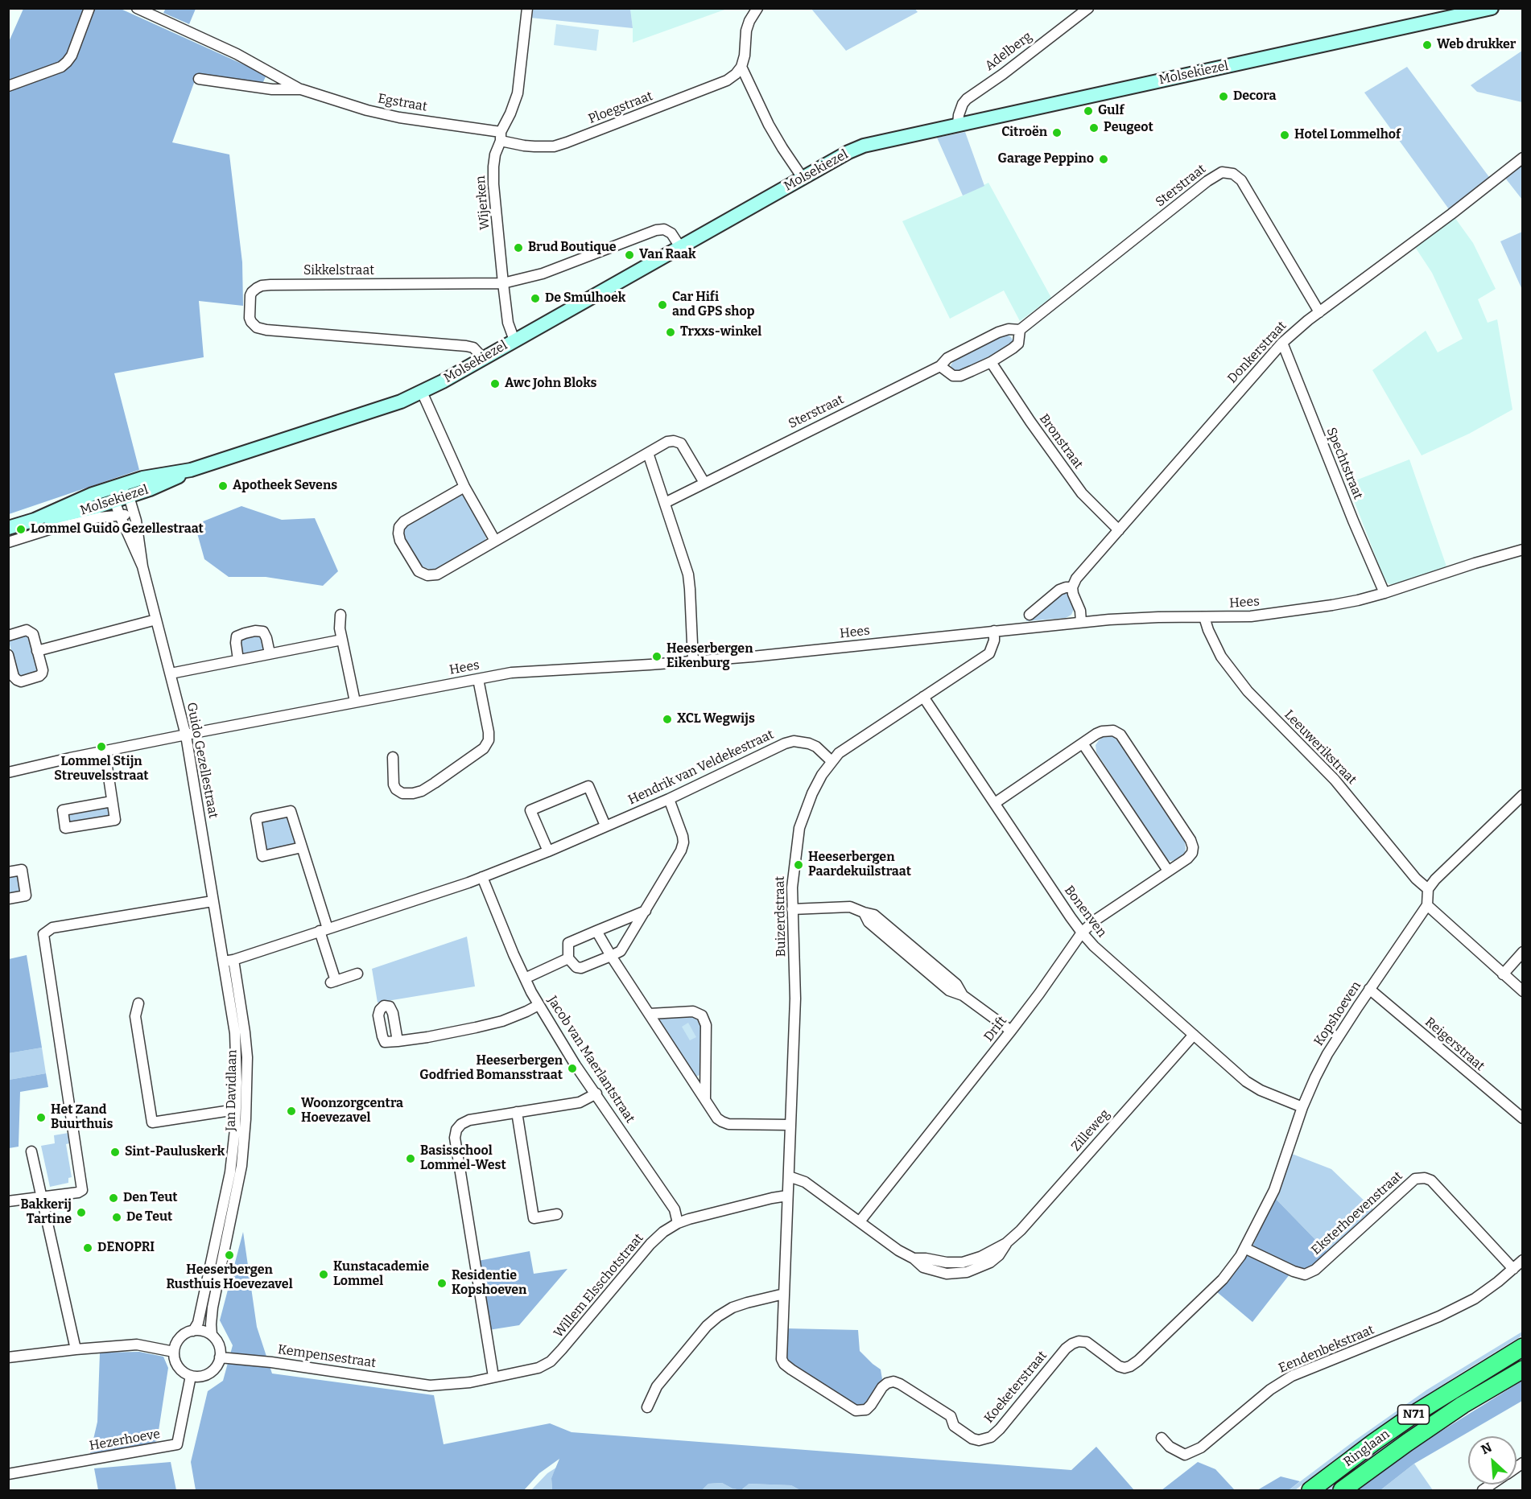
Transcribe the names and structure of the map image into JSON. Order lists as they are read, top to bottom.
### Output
{
  "streets": {
    "highway": ["N71", "Ringlaan"],
    "main road": ["Molsekiezel"],
    "street": [
      "Adelberg",
      "Egstraat",
      "Ploegstraat",
      "Sterstraat",
      "Wijerken",
      "Sikkelstraat",
      "Donkerstraat",
      "Bronstraat",
      "Spechtstraat",
      "Hees",
      "Leeuwerikstraat",
      "Guido Gezellestraat",
      "Hendrik van Veldekestraat",
      "Bonenven",
      "Buizerdstraat",
      "Kopshoeven",
      "Drift",
      "Reigerstraat",
      "Jacob van Maerlantstraat",
      "Jan Davidlaan",
      "Zilleweg",
      "Eksterhoevenstraat",
      "Willem Elsschotstraat",
      "Eendenbekstraat",
      "Kempensestraat",
      "Koeketerstraat",
      "Hezerhoeve"
    ]
  },
  "crossings": [
    ["Adelberg", "Molsekiezel"],
    ["Molsekiezel", "Wijerken"],
    ["Molsekiezel", "Sikkelstraat"],
    ["Molsekiezel", "Guido Gezellestraat"],
    ["Egstraat", "Ploegstraat"],
    ["Egstraat", "Wijerken"],
    ["Ploegstraat", "Wijerken"],
    ["Sterstraat", "Donkerstraat"],
    ["Sterstraat", "Bronstraat"],
    ["Wijerken", "Sikkelstraat"],
    ["Donkerstraat", "Bronstraat"],
    ["Donkerstraat", "Spechtstraat"],
    ["Spechtstraat", "Hees"],
    ["Hees", "Leeuwerikstraat"],
    ["Hees", "Guido Gezellestraat"],
    ["Hees", "Buizerdstraat"],
    ["Guido Gezellestraat", "Hendrik van Veldekestraat"],
    ["Guido Gezellestraat", "Jan Davidlaan"],
    ["Hendrik van Veldekestraat", "Buizerdstraat"],
    ["Hendrik van Veldekestraat", "Jacob van Maerlantstraat"],
    ["Hendrik van Veldekestraat", "Jan Davidlaan"],
    ["Bonenven", "Buizerdstraat"],
    ["Bonenven", "Kopshoeven"],
    ["Bonenven", "Drift"],
    ["Bonenven", "Zilleweg"],
    ["Buizerdstraat", "Zilleweg"],
    ["Buizerdstraat", "Willem Elsschotstraat"],
    ["Buizerdstraat", "Koeketerstraat"],
    ["Kopshoeven", "Reigerstraat"],
    ["Kopshoeven", "Eksterhoevenstraat"],
    ["Kopshoeven", "Koeketerstraat"],
    ["Drift", "Zilleweg"],
    ["Jacob van Maerlantstraat", "Willem Elsschotstraat"],
    ["Jan Davidlaan", "Kempensestraat"],
    ["Jan Davidlaan", "Hezerhoeve"],
    ["Eksterhoevenstraat", "Eendenbekstraat"],
    ["Willem Elsschotstraat", "Kempensestraat"],
    ["Kempensestraat", "Hezerhoeve"]
  ],
  "places": [
    "Web drukker",
    "Decora",
    "Gulf",
    "Peugeot",
    "Citroën",
    "Hotel Lommelhof",
    "Garage Peppino",
    "Brud Boutique",
    "Van Raak",
    "De Smulhoek",
    "Car Hifi and GPS shop",
    "Trxxs-winkel",
    "Awc John Bloks",
    "Apotheek Sevens",
    "Lommel Guido Gezellestraat",
    "Heeserbergen Eikenburg",
    "XCL Wegwijs",
    "Lommel Stijn Streuvelsstraat",
    "Heeserbergen Paardekuilstraat",
    "Heeserbergen Godfried Bomansstraat",
    "Woonzorgcentra Hoevezavel",
    "Het Zand Buurthuis",
    "Sint-Pauluskerk",
    "Basisschool Lommel-West",
    "Den Teut",
    "Bakkerij Tartine",
    "De Teut",
    "DENOPRI",
    "Heeserbergen Rusthuis Hoevezavel",
    "Kunstacademie Lommel",
    "Residentie Kopshoeven"
  ],
  "north": "top left"
}
